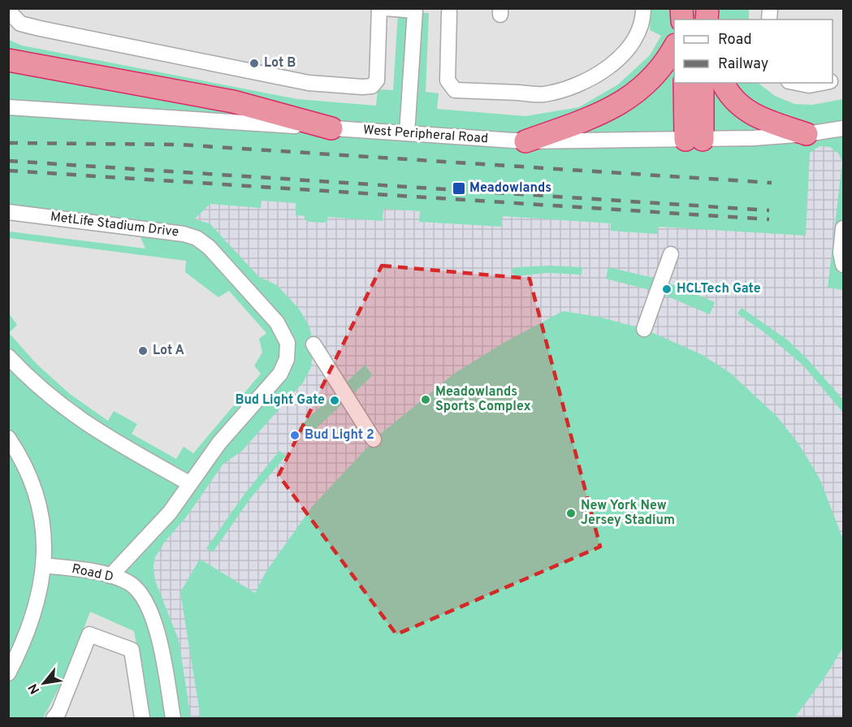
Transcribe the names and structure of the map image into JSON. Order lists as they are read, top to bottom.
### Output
{
  "streets": {
    "street": ["West Peripheral Road", "MetLife Stadium Drive", "Road D"]
  },
  "crossings": [
    ["MetLife Stadium Drive", "Road D"]
  ],
  "places": {
    "other": [
      "Lot B",
      "HCLTech Gate",
      "Lot A",
      "Meadowlands Sports Complex",
      "Bud Light Gate",
      "Bud Light 2",
      "New York New Jersey Stadium"
    ],
    "transit": ["Meadowlands"]
  },
  "legend": ["Road", "Railway"],
  "north": "bottom left"
}
